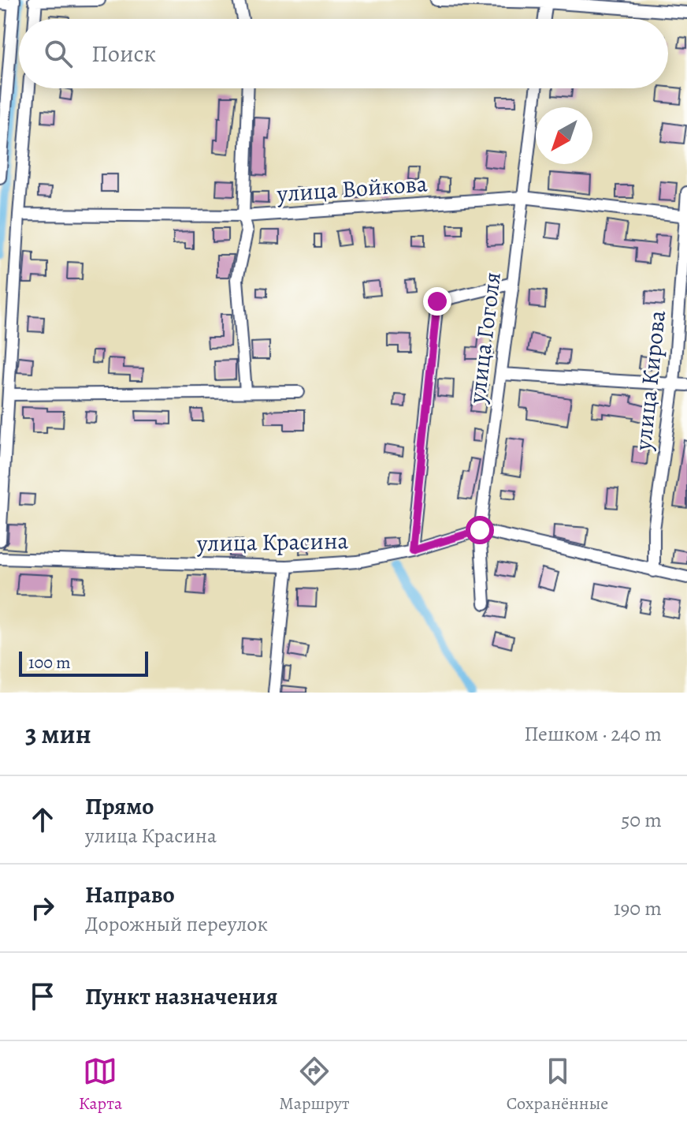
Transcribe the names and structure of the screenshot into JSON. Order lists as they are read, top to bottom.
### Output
{
  "streets": {
    "street": [
      "улица Войкова",
      "улица Гоголя",
      "улица Кирова",
      "улица Красина"
    ]
  },
  "crossings": [
    ["улица Войкова", "улица Гоголя"],
    ["улица Войкова", "улица Кирова"],
    ["улица Гоголя", "улица Красина"]
  ],
  "scale_bar": "100 m",
  "north": "bottom left",
  "page": {
    "search": "Поиск",
    "scale": "100 m",
    "heading": ["3 мин", "Пешком · 240 m"],
    "list": [
      ["Прямо", "улица Красина", "50 m"],
      ["Направо", "Дорожный переулок", "190 m"],
      "Пункт назначения"
    ],
    "nav": ["Карта", "Маршрут", "Сохранённые"]
  }
}
